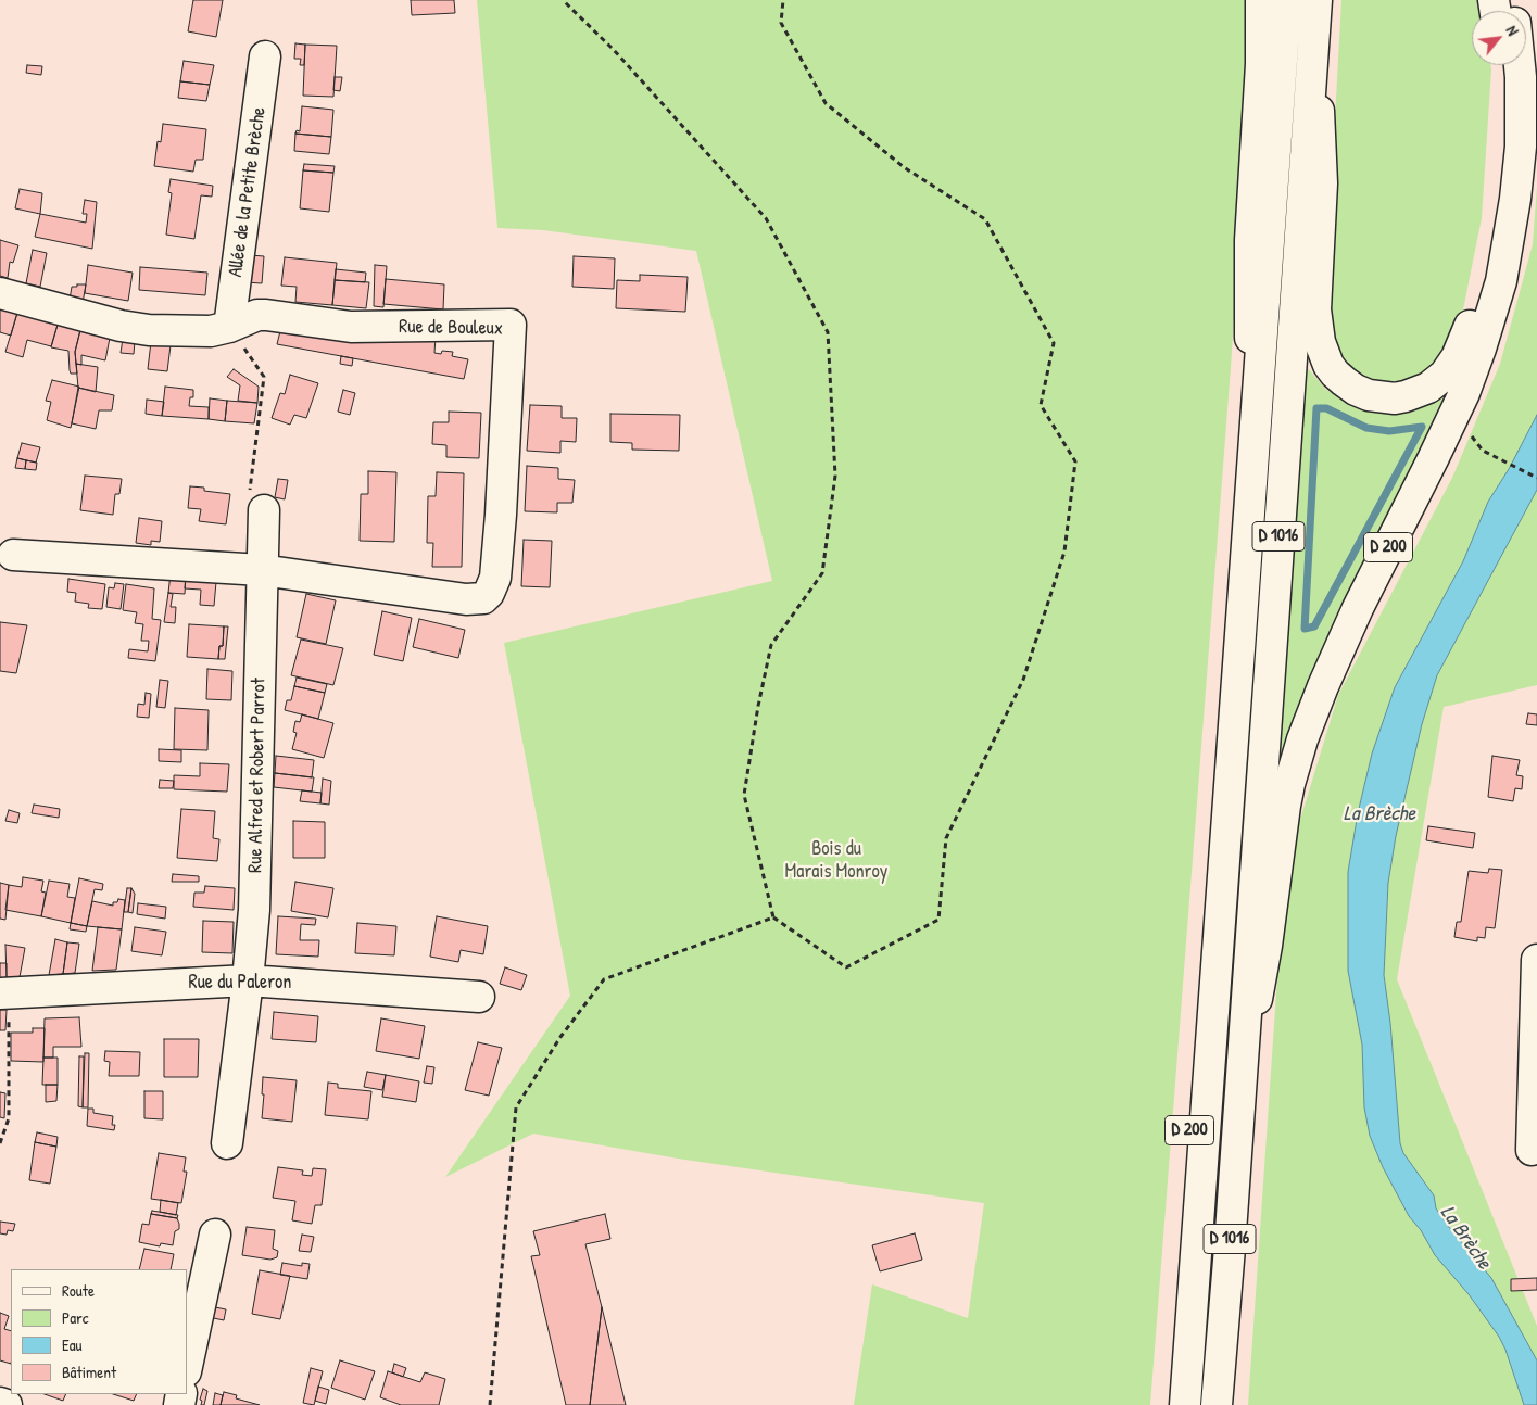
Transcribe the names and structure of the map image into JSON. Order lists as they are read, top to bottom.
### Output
{
  "streets": {
    "main road": [
      "Allée de la Petite Brèche",
      "Rue de Bouleux",
      "D 1016",
      "D 200",
      "Rue Alfred et Robert Parrot",
      "Rue du Paleron"
    ]
  },
  "crossings": [
    ["Allée de la Petite Brèche", "Rue de Bouleux"],
    ["Rue de Bouleux", "Rue Alfred et Robert Parrot"],
    ["D 1016", "D 200"],
    ["Rue Alfred et Robert Parrot", "Rue du Paleron"]
  ],
  "water": ["La Brèche"],
  "parks": ["Bois du Marais Monroy"],
  "legend": [
    "Route",
    "Parc",
    "Eau",
    "Bâtiment"
  ],
  "north": "top right"
}
